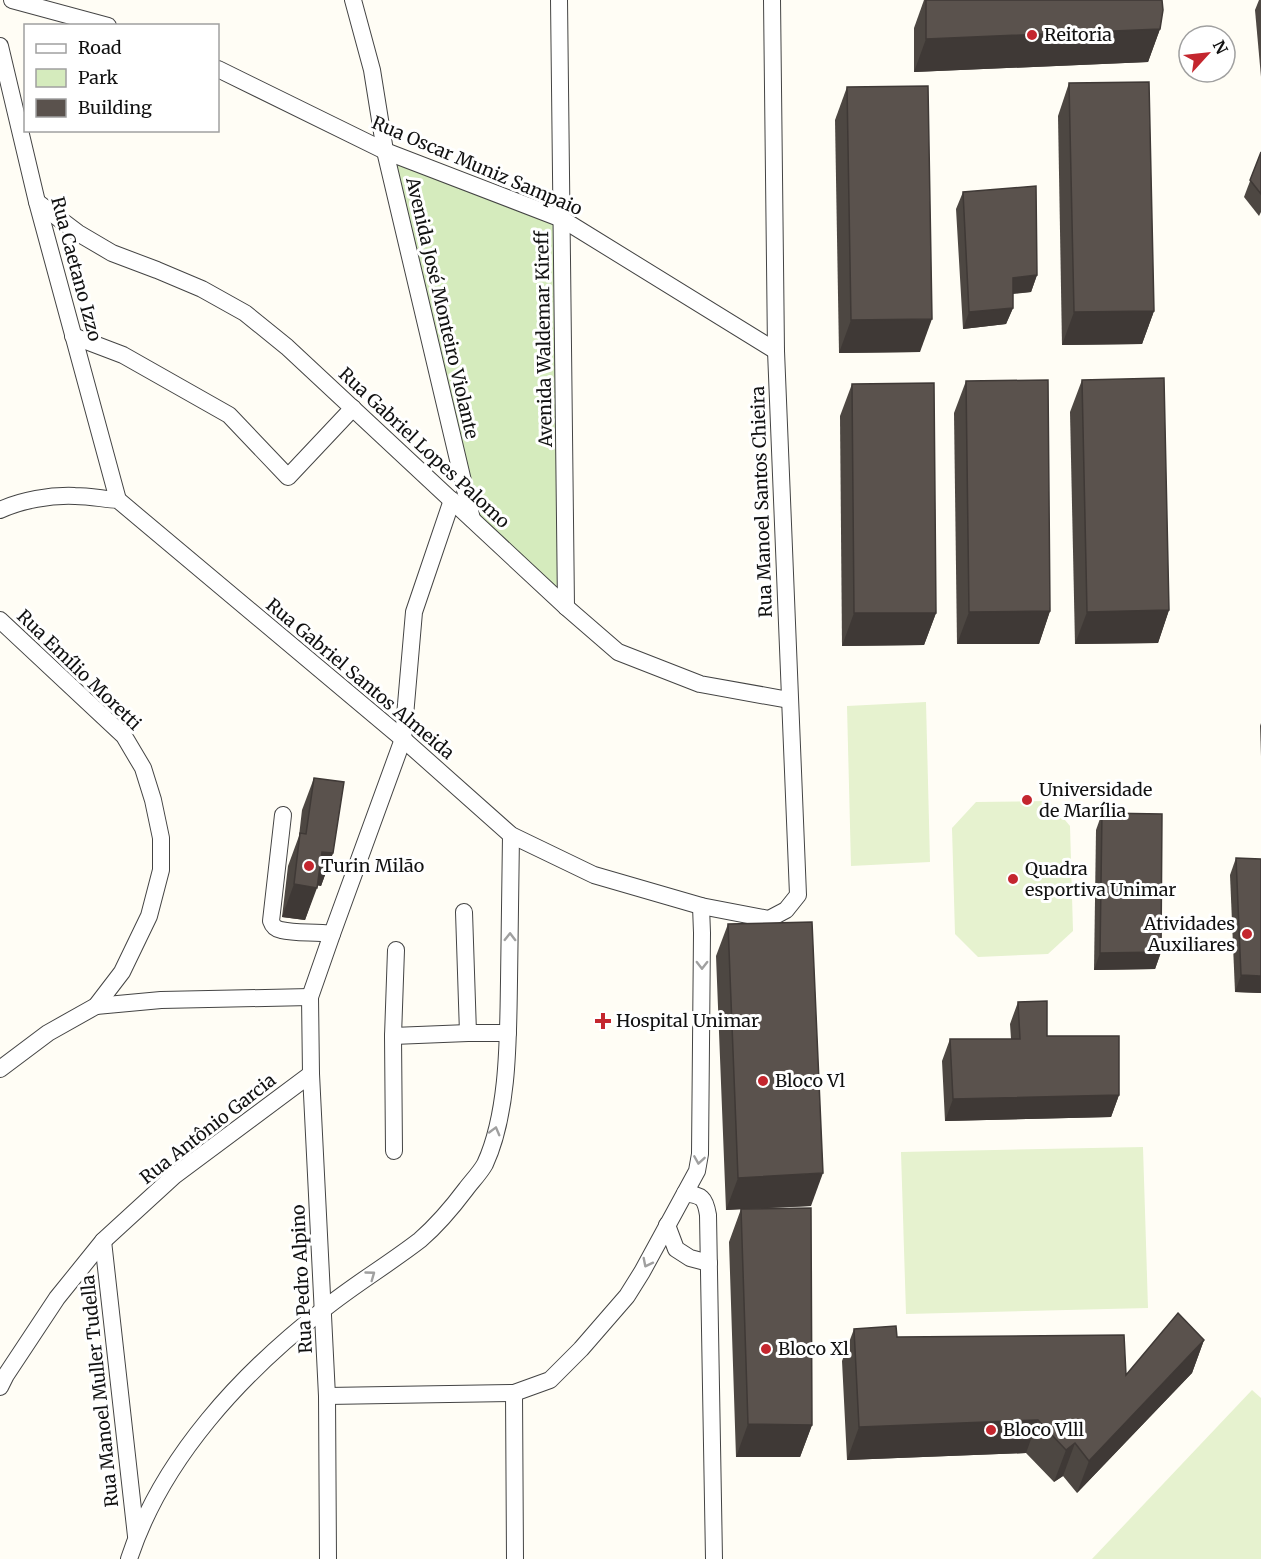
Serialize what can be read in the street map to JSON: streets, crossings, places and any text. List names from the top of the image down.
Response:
{
  "streets": {
    "street": [
      "Rua Oscar Muniz Sampaio",
      "Rua Caetano Izzo",
      "Avenida José Monteiro Violante",
      "Avenida Waldemar Kireff",
      "Rua Gabriel Lopes Palomo",
      "Rua Manoel Santos Chieira",
      "Rua Emílio Moretti",
      "Rua Gabriel Santos Almeida",
      "Rua Antônio Garcia",
      "Rua Pedro Alpino",
      "Rua Manoel Muller Tudella"
    ]
  },
  "crossings": [
    ["Rua Oscar Muniz Sampaio", "Avenida José Monteiro Violante"],
    ["Rua Oscar Muniz Sampaio", "Avenida Waldemar Kireff"],
    ["Rua Oscar Muniz Sampaio", "Rua Manoel Santos Chieira"],
    ["Rua Caetano Izzo", "Rua Gabriel Lopes Palomo"],
    ["Rua Caetano Izzo", "Rua Gabriel Santos Almeida"],
    ["Avenida José Monteiro Violante", "Rua Gabriel Lopes Palomo"],
    ["Avenida Waldemar Kireff", "Rua Gabriel Lopes Palomo"],
    ["Rua Gabriel Lopes Palomo", "Rua Manoel Santos Chieira"],
    ["Rua Manoel Santos Chieira", "Rua Gabriel Santos Almeida"],
    ["Rua Antônio Garcia", "Rua Pedro Alpino"],
    ["Rua Antônio Garcia", "Rua Manoel Muller Tudella"]
  ],
  "places": {
    "other": [
      "Reitoria",
      "Universidade de Marília",
      "Turin Milão",
      "Quadra esportiva Unimar",
      "Atividades Auxiliares",
      "Bloco Vl",
      "Bloco Xl",
      "Bloco Vlll"
    ],
    "health": ["Hospital Unimar"]
  },
  "legend": ["Road", "Park", "Building"],
  "north": "top right"
}
